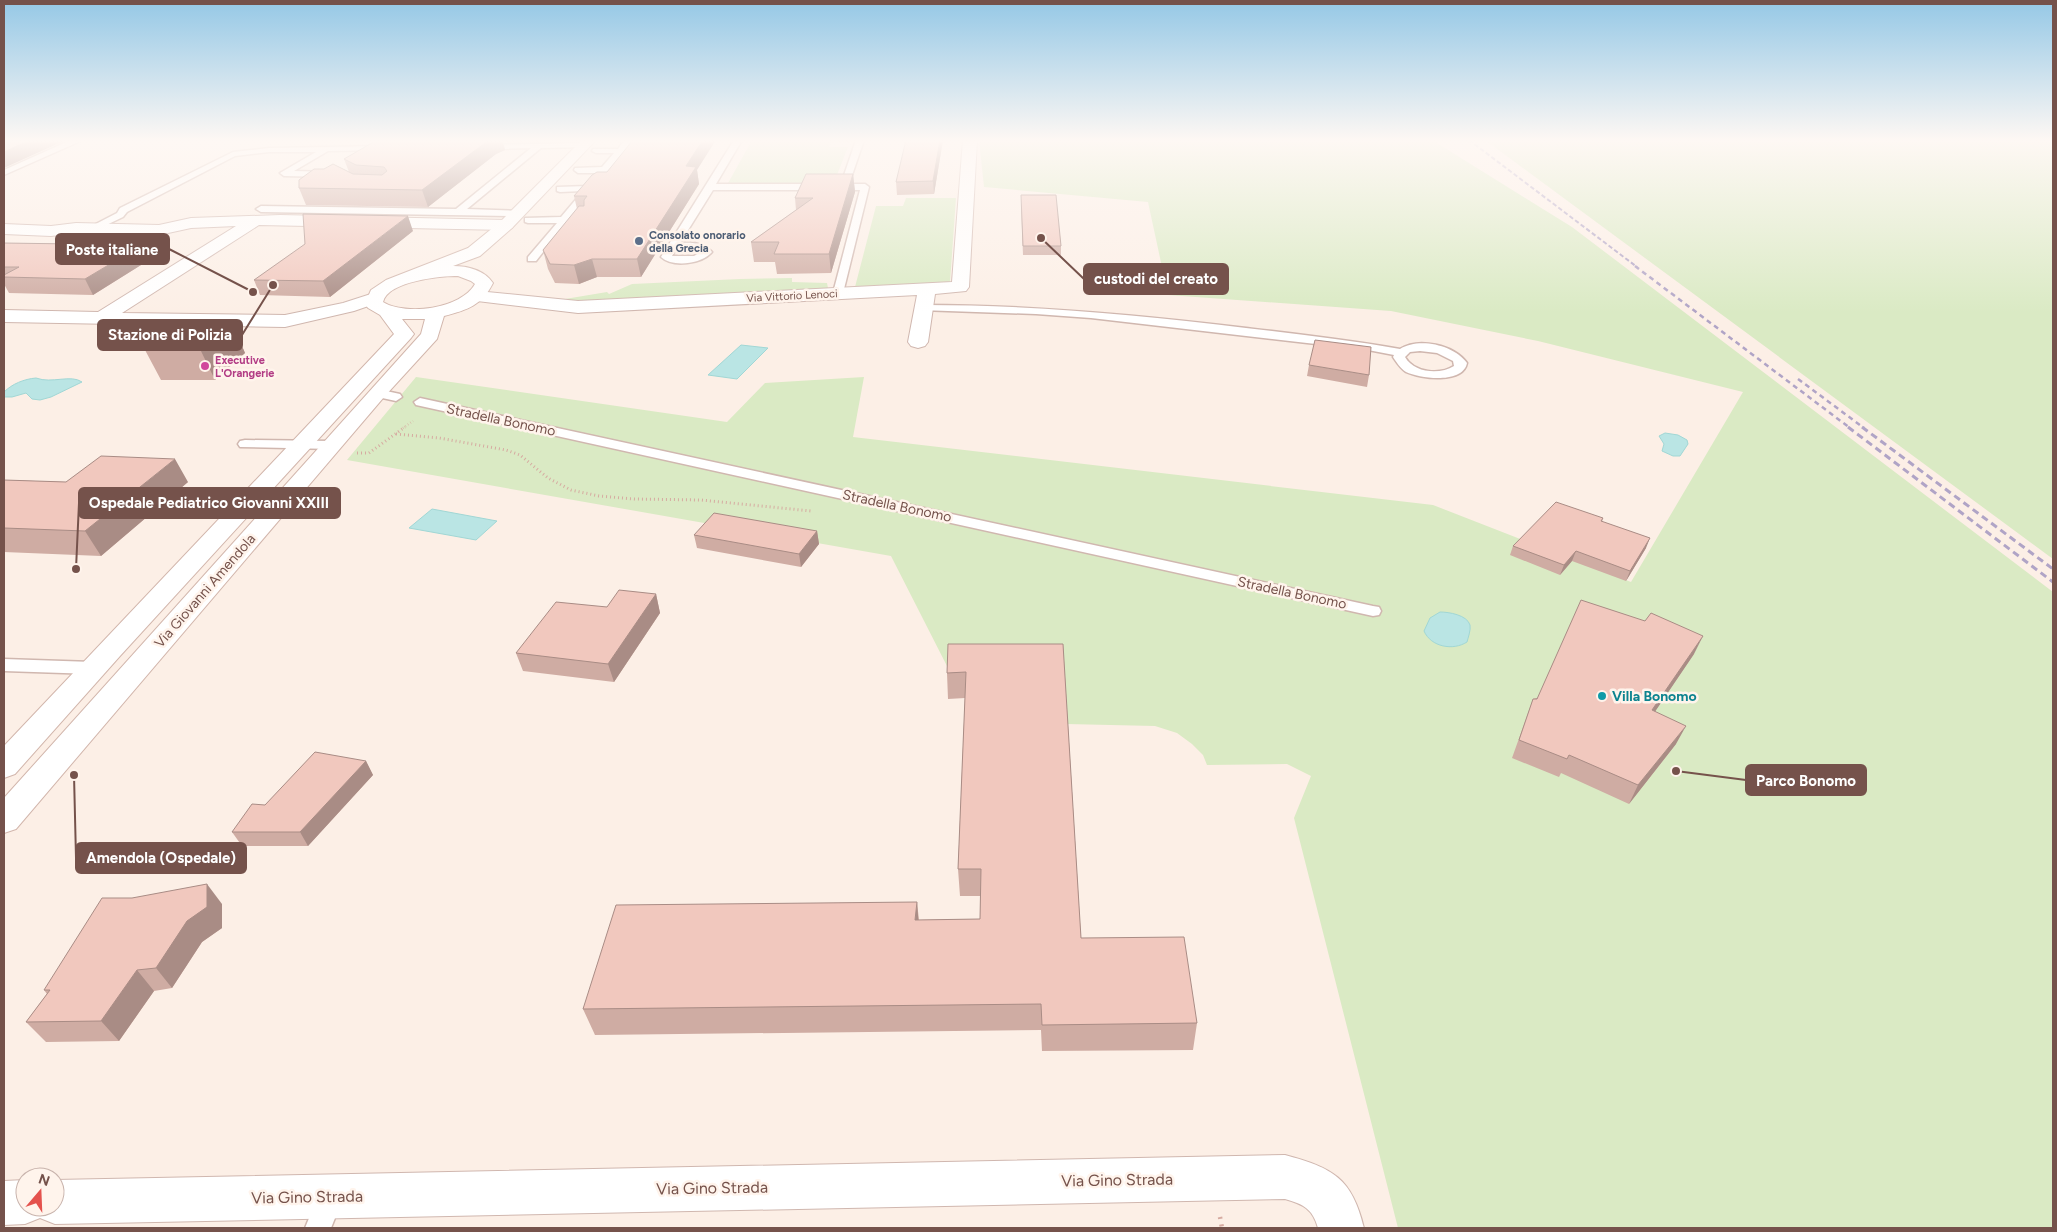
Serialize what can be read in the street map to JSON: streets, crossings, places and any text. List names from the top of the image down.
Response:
{
  "streets": {
    "street": ["Via Vittorio Lenoci", "Via Giovanni Amendola", "Via Gino Strada"],
    "lane": ["Stradella Bonomo"]
  },
  "places": [
    "custodi del creato",
    "Consolato onorario della Grecia",
    "Stazione di Polizia",
    "Poste italiane",
    "Executive L'Orangerie",
    "Ospedale Pediatrico Giovanni XXIII",
    "Villa Bonomo",
    "Parco Bonomo",
    "Amendola (Ospedale)"
  ],
  "north": "top"
}
